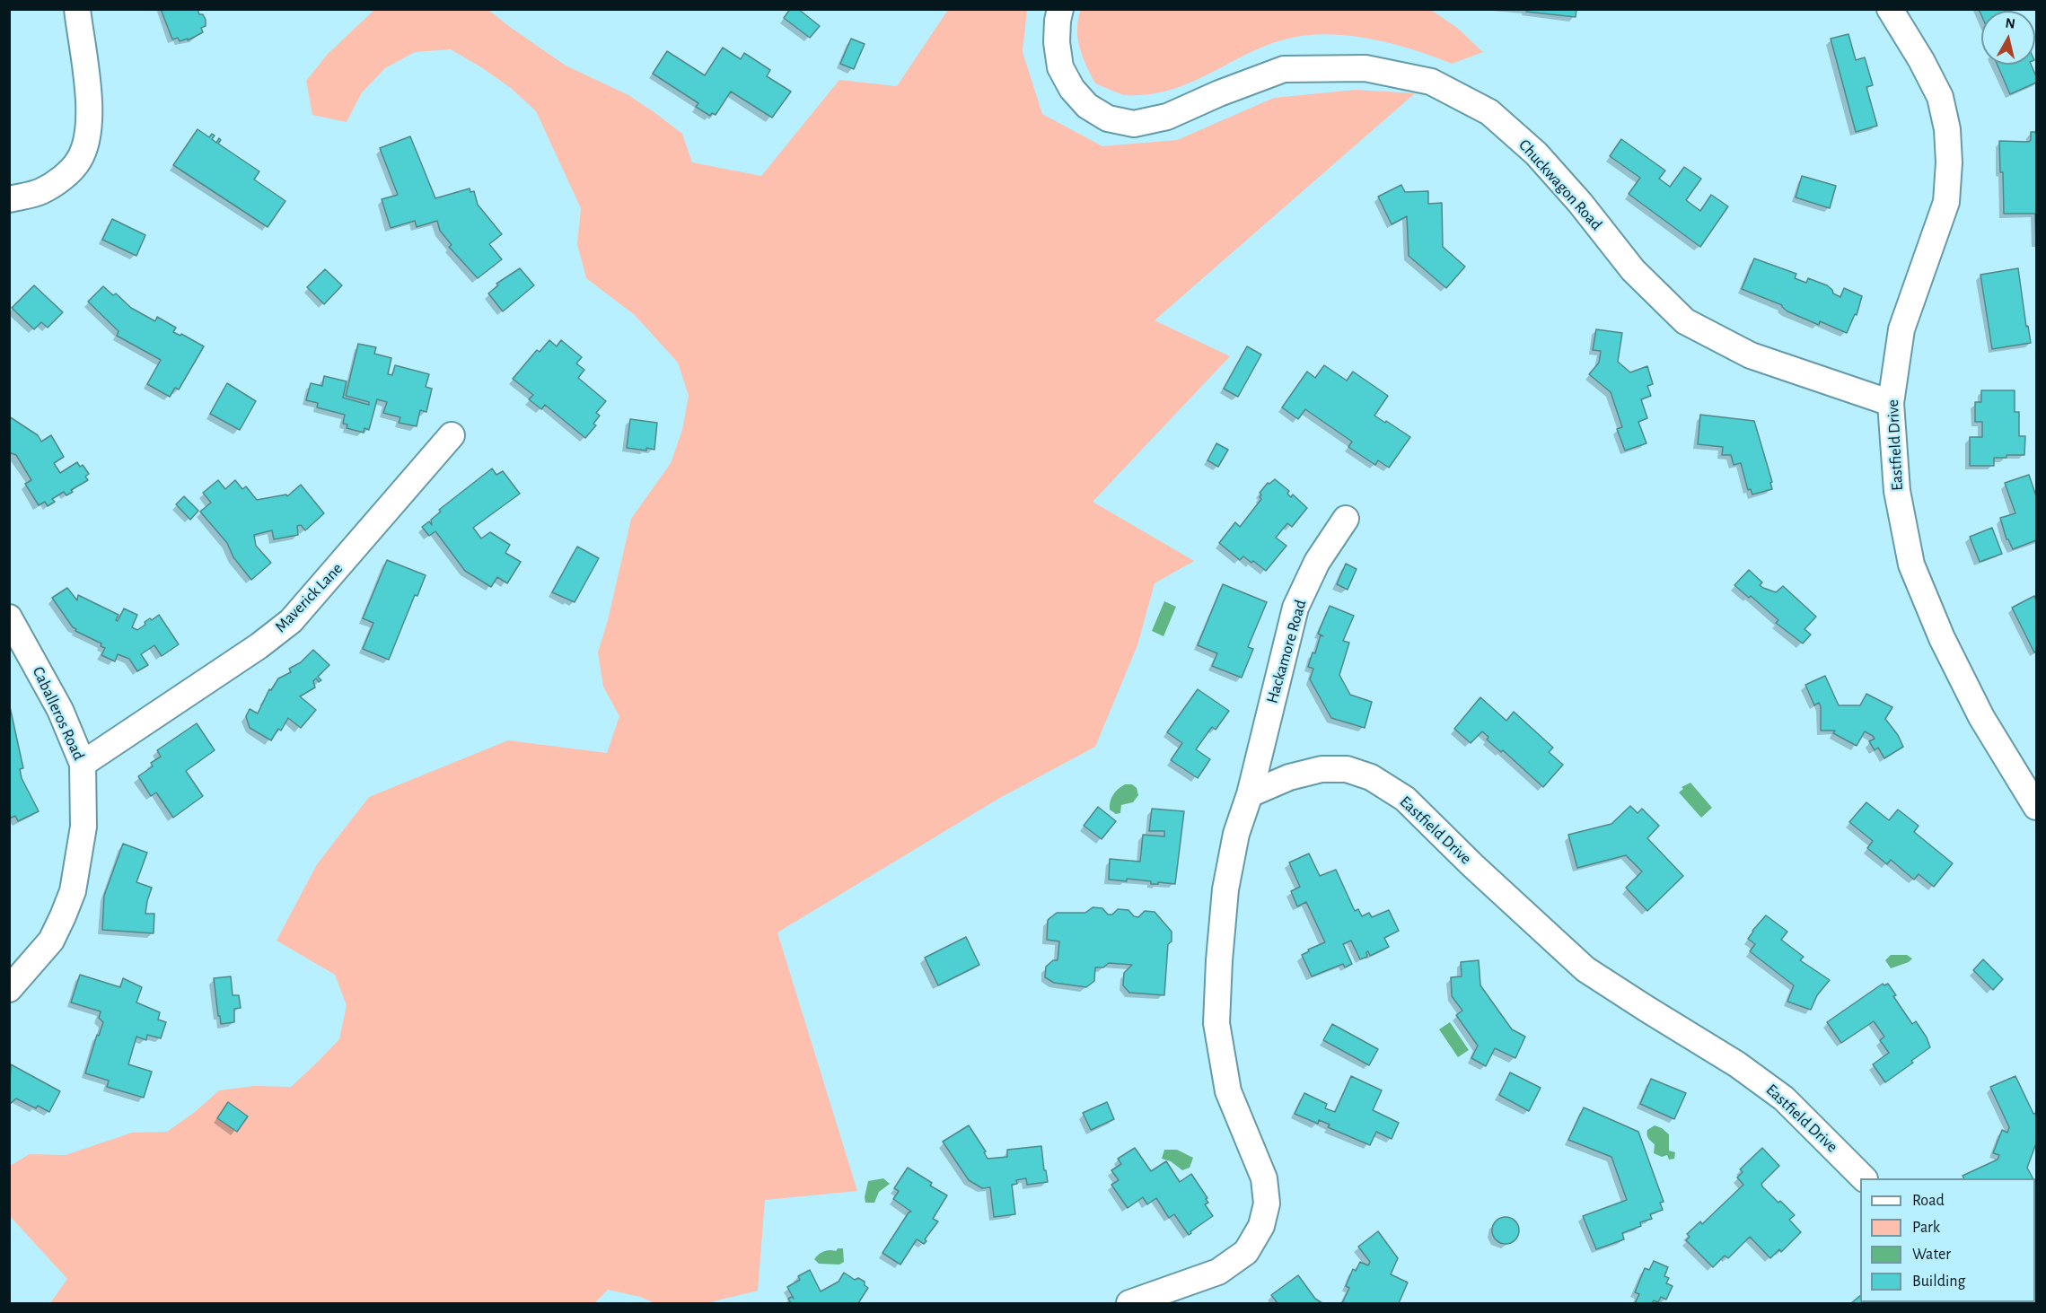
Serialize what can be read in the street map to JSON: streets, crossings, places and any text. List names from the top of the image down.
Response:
{
  "streets": {
    "street": [
      "Chuckwagon Road",
      "Eastfield Drive",
      "Maverick Lane",
      "Hackamore Road",
      "Caballeros Road"
    ]
  },
  "crossings": [
    ["Chuckwagon Road", "Eastfield Drive"],
    ["Eastfield Drive", "Hackamore Road"],
    ["Maverick Lane", "Caballeros Road"]
  ],
  "legend": [
    "Road",
    "Park",
    "Water",
    "Building"
  ],
  "north": "top"
}
